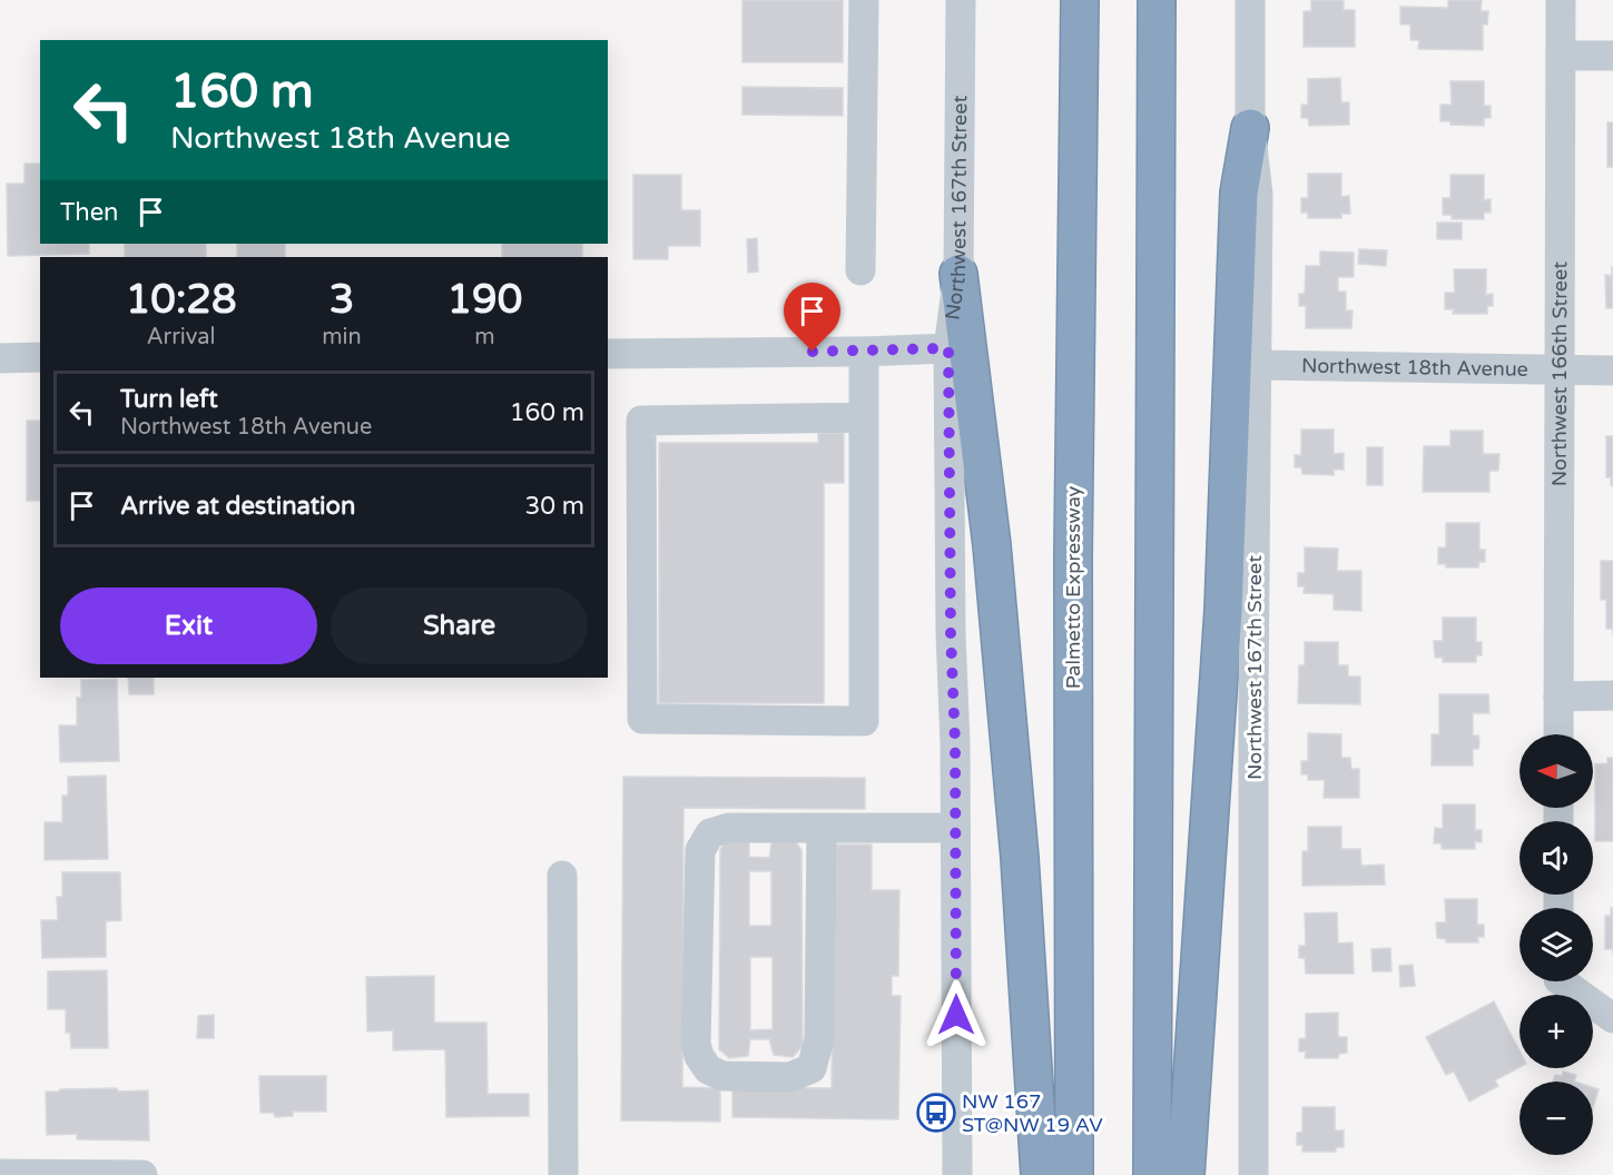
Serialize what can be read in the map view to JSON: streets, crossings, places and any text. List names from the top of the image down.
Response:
{
  "streets": {
    "highway": ["Palmetto Expressway"],
    "street": ["Northwest 167th Street", "Northwest 18th Avenue", "Northwest 166th Street"]
  },
  "crossings": [
    ["Northwest 167th Street", "Northwest 18th Avenue"],
    ["Northwest 18th Avenue", "Northwest 166th Street"]
  ],
  "places": {
    "bus stop": ["NW 167 ST@NW 19 AV"]
  },
  "north": "left",
  "page": {
    "turn": ["160 m", "Northwest 18th Avenue"],
    "then": "Then",
    "eta": [
      "10:28",
      "Arrival",
      "3",
      "min",
      "190",
      "m"
    ],
    "list": [
      {
        "name": "Turn left",
        "note": "Northwest 18th Avenue",
        "value": "160 m"
      },
      {
        "name": "Arrive at destination",
        "value": "30 m"
      }
    ],
    "buttons": ["Exit", "Share"],
    "map_buttons": ["+", "−"]
  }
}
